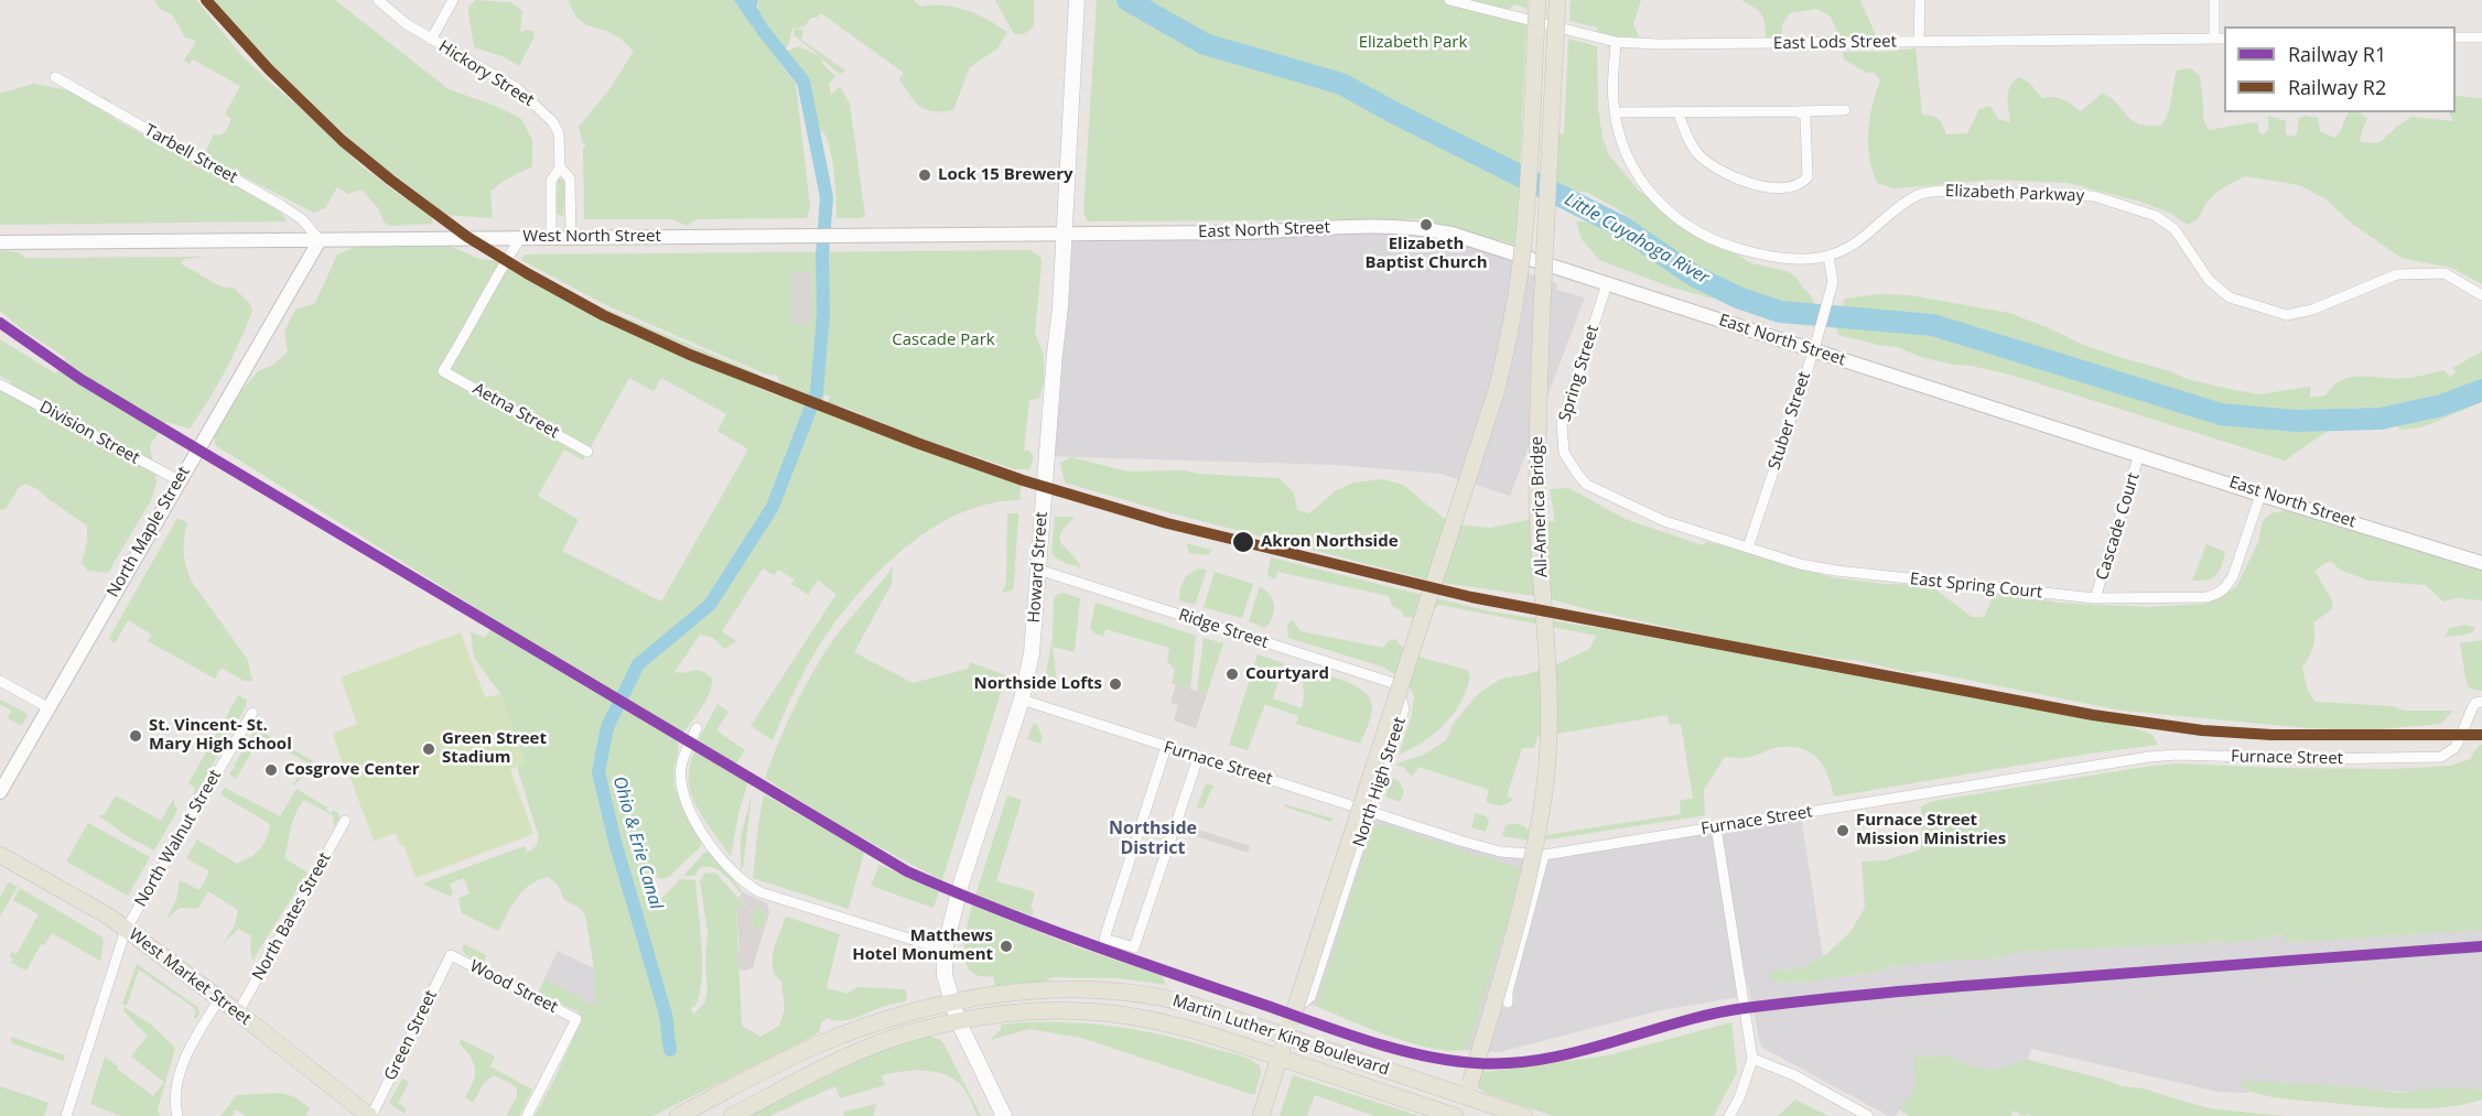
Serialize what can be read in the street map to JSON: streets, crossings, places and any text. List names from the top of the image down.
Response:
{
  "streets": {
    "main road": [
      "All-America Bridge",
      "Howard Street",
      "West Market Street",
      "Martin Luther King Boulevard"
    ],
    "street": [
      "East Lods Street",
      "Hickory Street",
      "Tarbell Street",
      "Elizabeth Parkway",
      "East North Street",
      "West North Street",
      "Spring Street",
      "Aetna Street",
      "Stuber Street",
      "Division Street",
      "Cascade Court",
      "North Maple Street",
      "East Spring Court",
      "Ridge Street",
      "Furnace Street",
      "North High Street",
      "North Walnut Street",
      "North Bates Street",
      "Wood Street",
      "Green Street"
    ]
  },
  "crossings": [
    ["East Lods Street", "Elizabeth Parkway"],
    ["Hickory Street", "West North Street"],
    ["Tarbell Street", "West North Street"],
    ["Tarbell Street", "North Maple Street"],
    ["Elizabeth Parkway", "Stuber Street"],
    ["East North Street", "West North Street"],
    ["East North Street", "Spring Street"],
    ["East North Street", "Stuber Street"],
    ["East North Street", "Cascade Court"],
    ["East North Street", "Howard Street"],
    ["East North Street", "East Spring Court"],
    ["West North Street", "Aetna Street"],
    ["West North Street", "North Maple Street"],
    ["West North Street", "Howard Street"],
    ["Spring Street", "East Spring Court"],
    ["Stuber Street", "East Spring Court"],
    ["Division Street", "North Maple Street"],
    ["All-America Bridge", "Martin Luther King Boulevard"],
    ["Cascade Court", "East Spring Court"],
    ["Howard Street", "Ridge Street"],
    ["Howard Street", "Furnace Street"],
    ["Howard Street", "Martin Luther King Boulevard"],
    ["Ridge Street", "North High Street"],
    ["Furnace Street", "North High Street"],
    ["North Walnut Street", "West Market Street"],
    ["North Bates Street", "West Market Street"],
    ["West Market Street", "Green Street"],
    ["Wood Street", "Green Street"]
  ],
  "districts": ["Northside District"],
  "water": ["Little Cuyahoga River", "Ohio & Erie Canal"],
  "parks": ["Elizabeth Park", "Cascade Park"],
  "places": [
    "Lock 15 Brewery",
    "Elizabeth Baptist Church",
    "Akron Northside",
    "Courtyard",
    "Northside Lofts",
    "St. Vincent- St. Mary High School",
    "Green Street Stadium",
    "Cosgrove Center",
    "Furnace Street Mission Ministries",
    "Matthews Hotel Monument"
  ],
  "lines": ["rail line R2", "rail line R1"],
  "legend": ["Railway R1", "Railway R2"]
}
